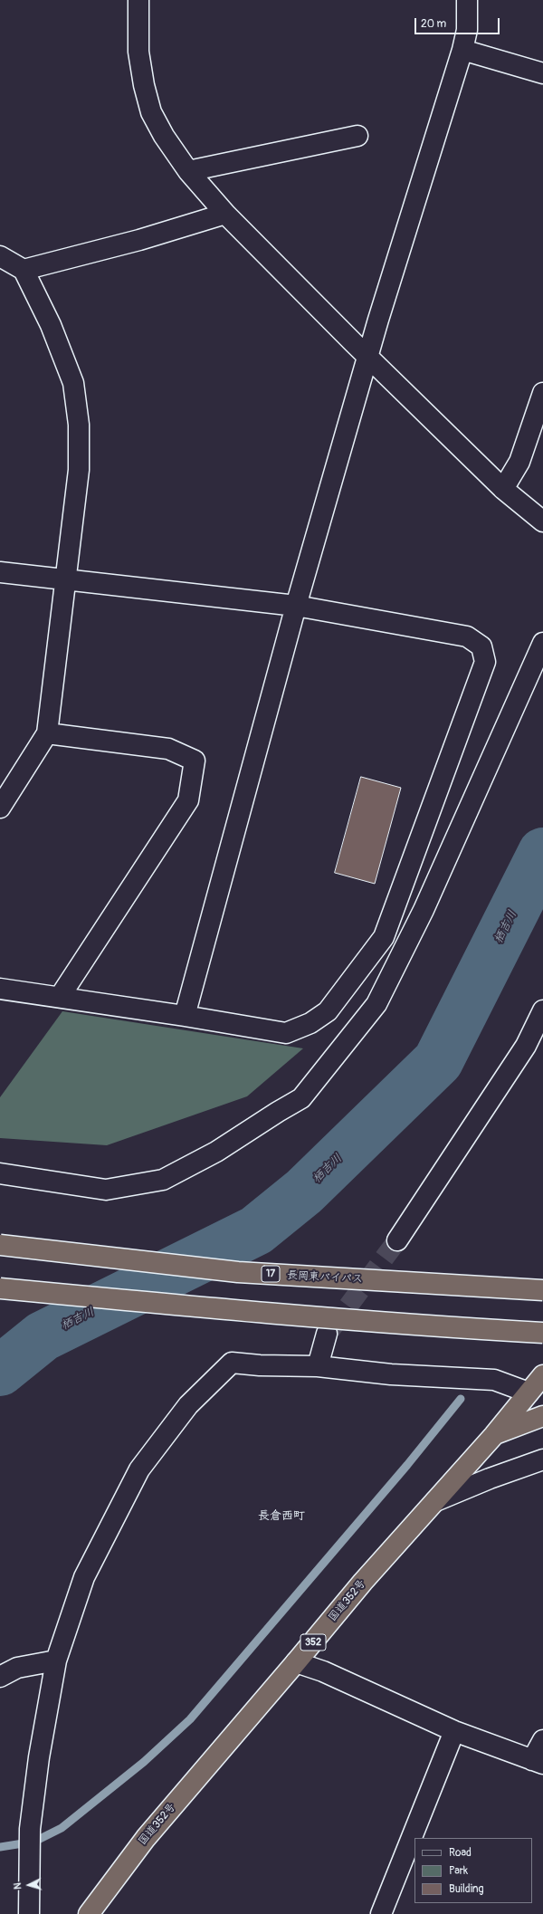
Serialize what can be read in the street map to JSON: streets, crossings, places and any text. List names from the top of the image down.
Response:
{
  "streets": {
    "highway": [
      "17",
      "長岡東バイパス",
      "国道352号",
      "352"
    ]
  },
  "districts": ["長倉西町"],
  "water": ["栖吉川"],
  "legend": ["Road", "Park", "Building"],
  "scale_bar": "20 m",
  "north": "left"
}
